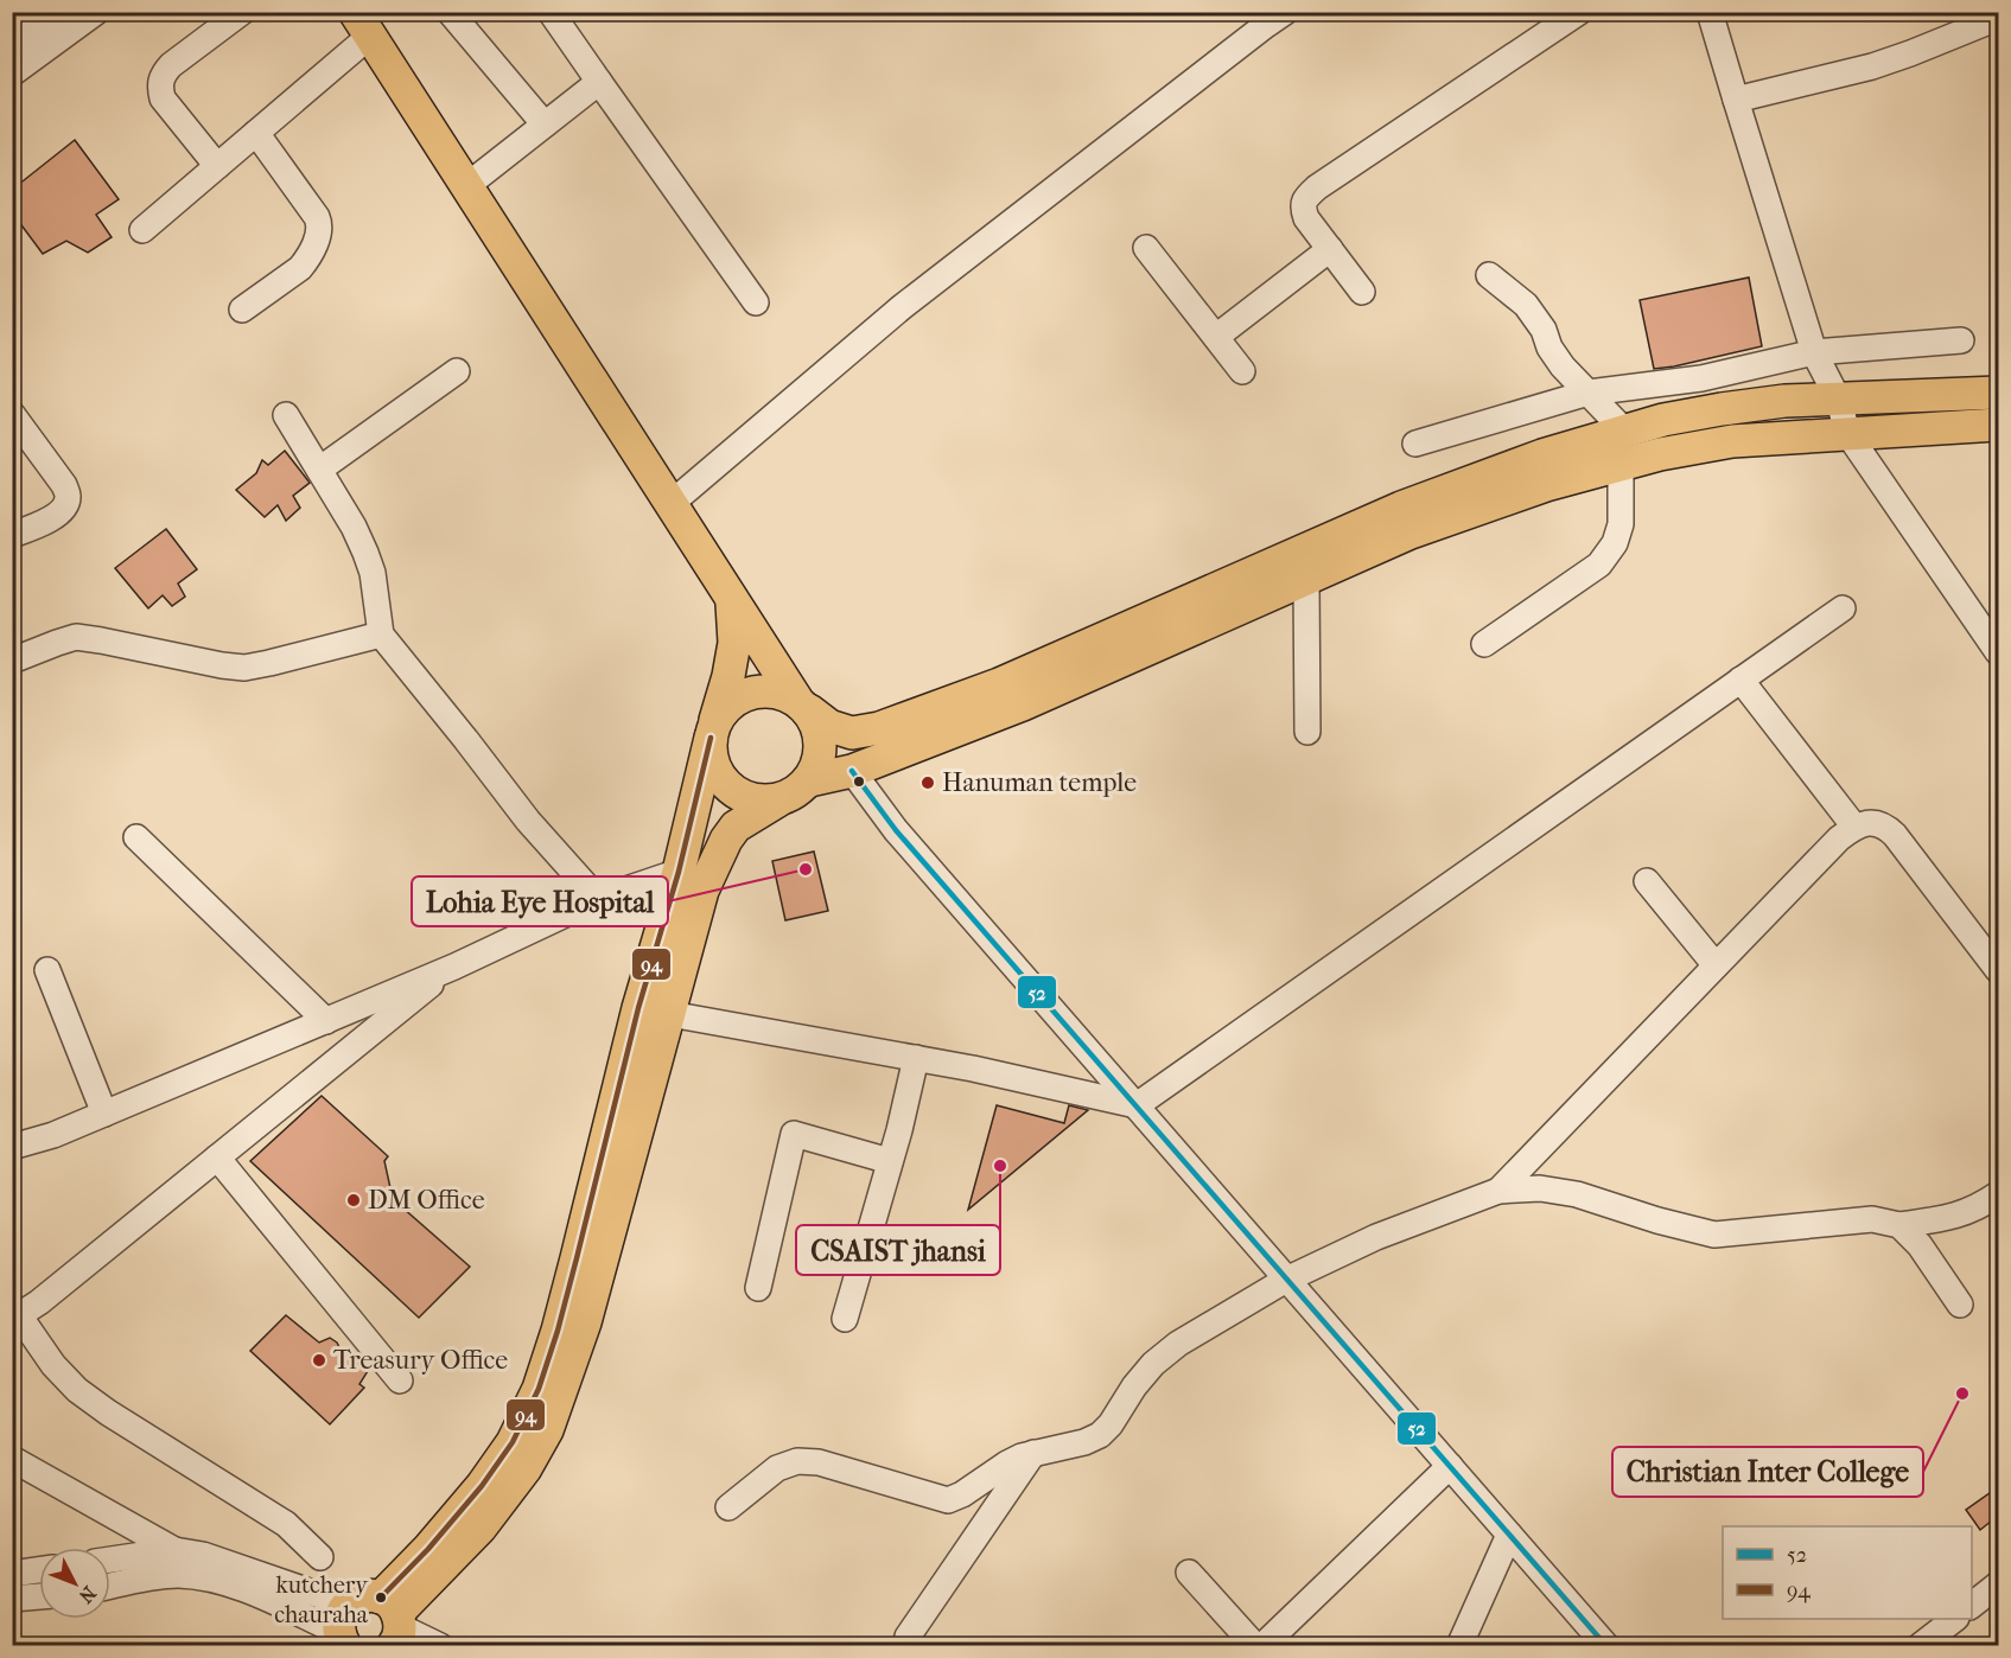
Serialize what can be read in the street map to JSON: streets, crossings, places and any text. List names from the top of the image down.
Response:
{
  "places": [
    "Hanuman temple",
    "Lohia Eye Hospital",
    "CSAIST jhansi",
    "DM Office",
    "Treasury Office",
    "Christian Inter College",
    "kutchery chauraha"
  ],
  "lines": ["transit line 94", "transit line 52"],
  "legend": ["52", "94"],
  "north": "bottom right"
}
